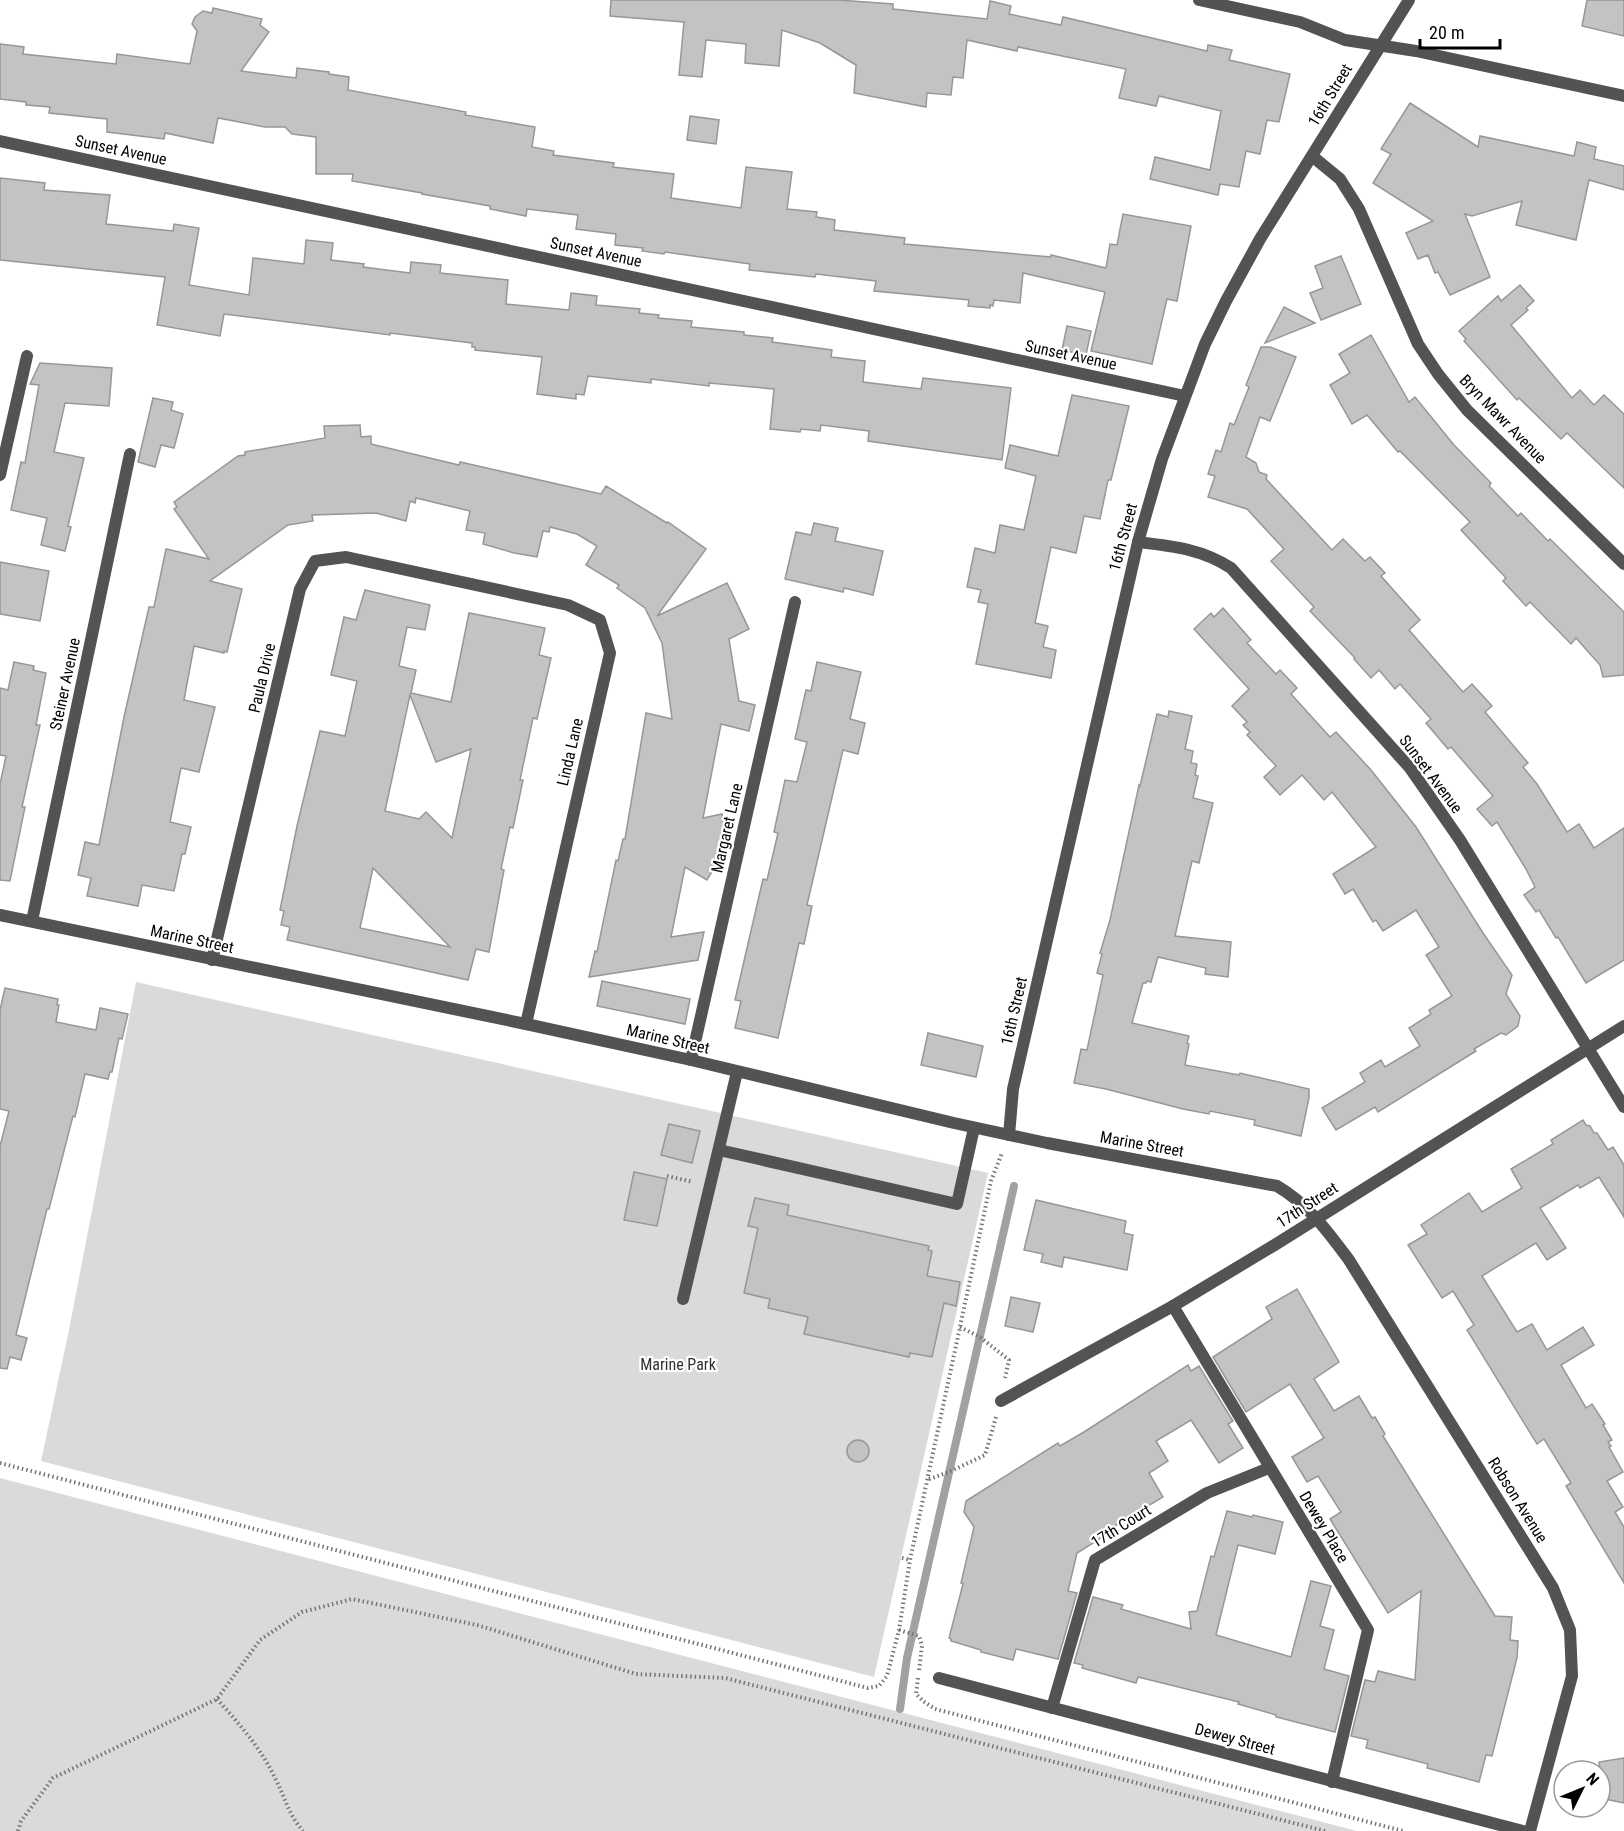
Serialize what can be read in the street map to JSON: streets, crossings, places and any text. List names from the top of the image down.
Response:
{
  "streets": {
    "street": [
      "16th Street",
      "Sunset Avenue",
      "Bryn Mawr Avenue",
      "Paula Drive",
      "Steiner Avenue",
      "Linda Lane",
      "Margaret Lane",
      "Marine Street",
      "17th Street",
      "Robson Avenue",
      "17th Court",
      "Dewey Place",
      "Dewey Street"
    ]
  },
  "crossings": [
    ["16th Street", "Sunset Avenue"],
    ["16th Street", "Bryn Mawr Avenue"],
    ["16th Street", "Marine Street"],
    ["Sunset Avenue", "17th Street"],
    ["Paula Drive", "Linda Lane"],
    ["Paula Drive", "Marine Street"],
    ["Steiner Avenue", "Marine Street"],
    ["Linda Lane", "Marine Street"],
    ["Margaret Lane", "Marine Street"],
    ["Marine Street", "17th Street"],
    ["Marine Street", "Robson Avenue"],
    ["17th Street", "Robson Avenue"],
    ["17th Street", "Dewey Place"],
    ["17th Court", "Dewey Place"],
    ["17th Court", "Dewey Street"],
    ["Dewey Place", "Dewey Street"]
  ],
  "parks": ["Marine Park"],
  "scale_bar": "20 m",
  "north": "top right"
}
